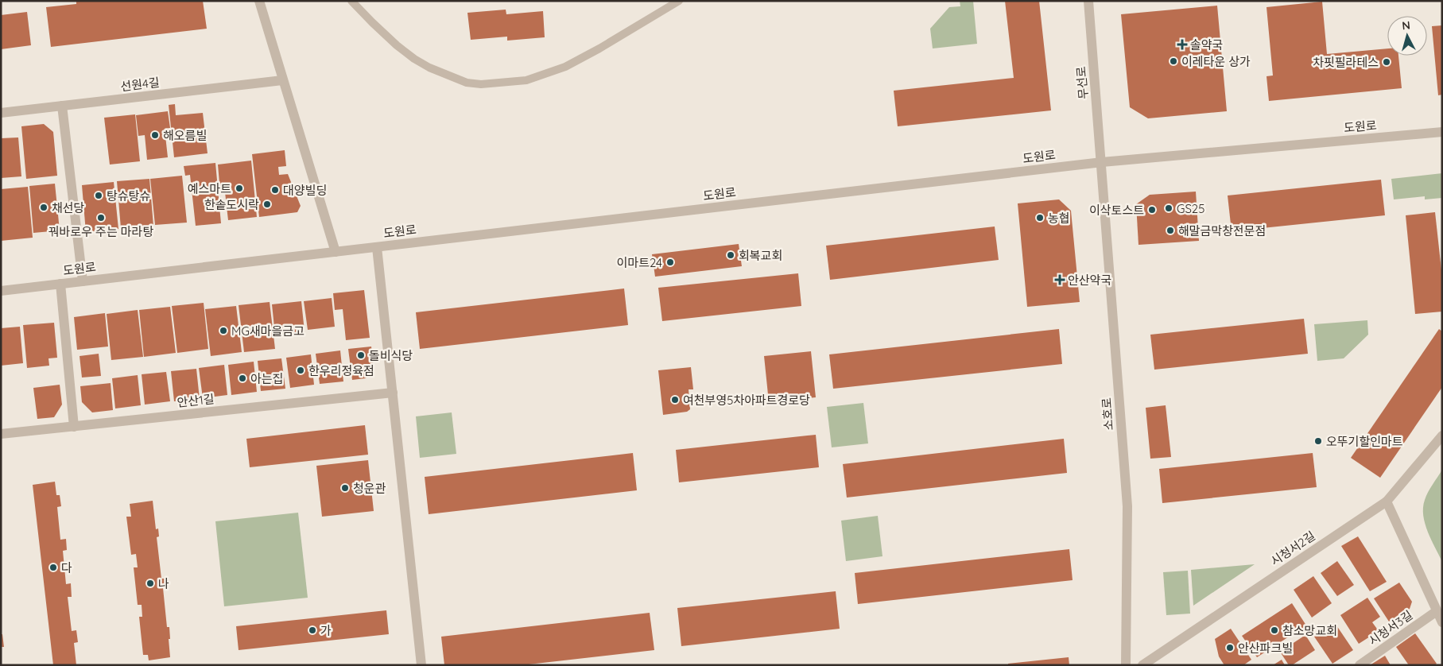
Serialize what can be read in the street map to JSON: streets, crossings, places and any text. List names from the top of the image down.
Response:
{
  "streets": {
    "street": [
      "무선로",
      "선원4길",
      "도원로",
      "안산1길",
      "소호로",
      "시청서2길",
      "시청서3길"
    ]
  },
  "crossings": [
    ["무선로", "도원로"],
    ["무선로", "소호로"],
    ["도원로", "소호로"]
  ],
  "places": {
    "health": ["솔약국", "안산약국"],
    "other": [
      "이레타운 상가",
      "차핏필라테스",
      "해오름빌",
      "예스마트",
      "대양빌딩",
      "탕슈탕슈",
      "한솥도시락",
      "채선당",
      "GS25",
      "이삭토스트",
      "꿔바로우 주는 마라탕",
      "농협",
      "해말금막창전문점",
      "회복교회",
      "이마트24",
      "MG새마을금고",
      "돌비식당",
      "한우리정육점",
      "아는집",
      "여천부영5차아파트경로당",
      "오뚜기할인마트",
      "청운관",
      "다",
      "나",
      "가",
      "참소망교회",
      "안산파크빌"
    ]
  },
  "north": "top"
}
